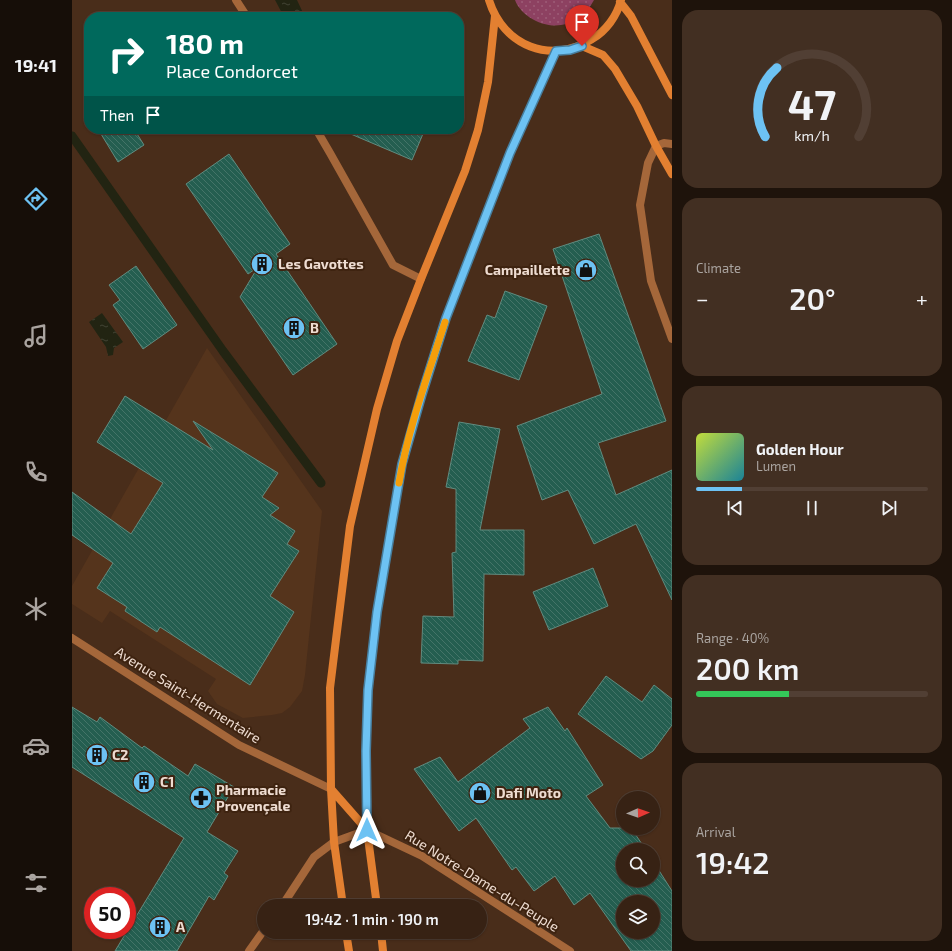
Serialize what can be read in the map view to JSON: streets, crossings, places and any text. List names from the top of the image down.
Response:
{
  "streets": {
    "main road": ["Avenue Saint-Hermentaire"],
    "street": ["Rue Notre-Dame-du-Peuple"]
  },
  "crossings": [
    ["Avenue Saint-Hermentaire", "Rue Notre-Dame-du-Peuple"]
  ],
  "places": {
    "building": [
      "Les Gavottes",
      "B",
      "C2",
      "C1",
      "A"
    ],
    "shop": ["Campaillette", "Dafi Moto"],
    "pharmacy": ["Pharmacie Provençale"]
  },
  "north": "right",
  "page": {
    "tabs": "19:41",
    "turn": ["180 m", "Place Condorcet"],
    "then": "Then",
    "tile": [
      "Climate",
      ["Range · 40%", "200 km"],
      ["Arrival", "19:42"]
    ],
    "heat": ["−", "20°", "+"],
    "song": ["Golden Hour", "Lumen"],
    "limit": "50",
    "trip": "19:42 · 1 min · 190 m",
    "gauge": ["47", "km/h"]
  }
}
